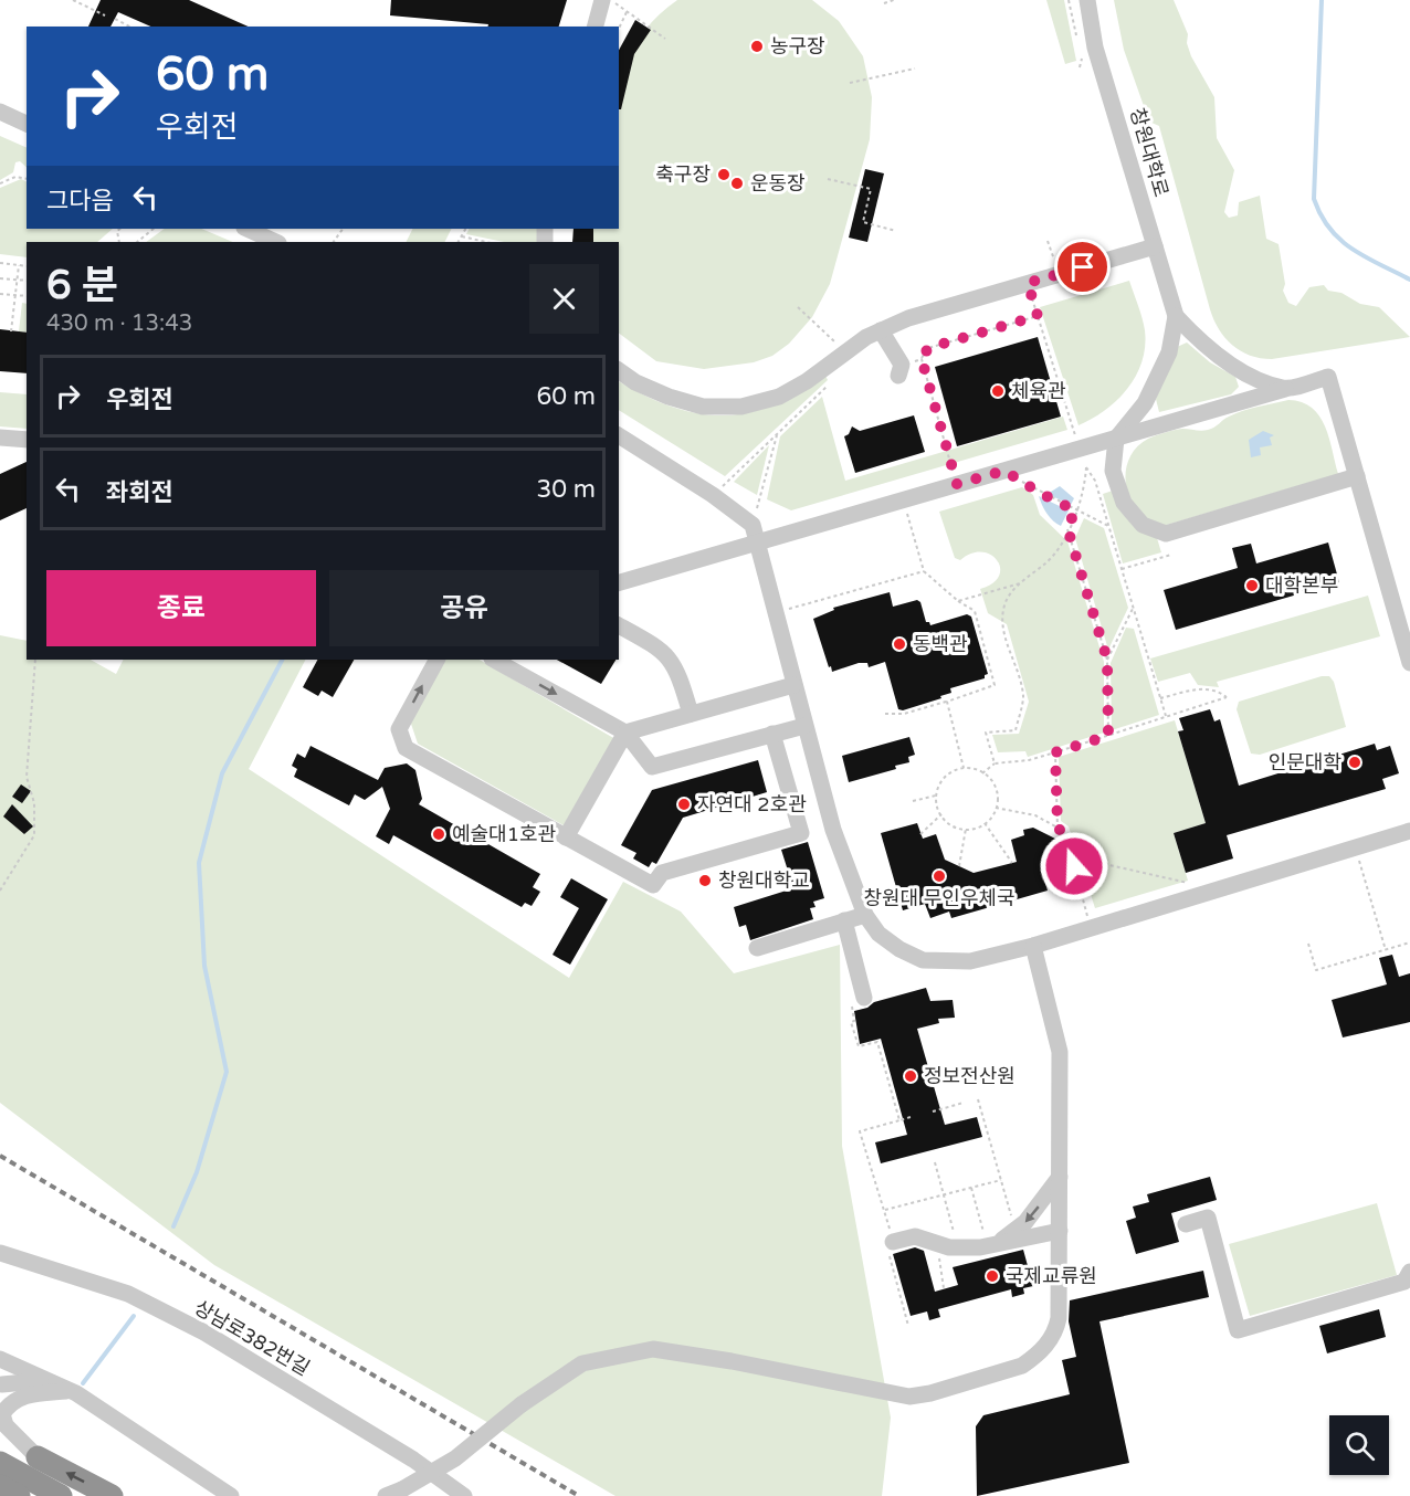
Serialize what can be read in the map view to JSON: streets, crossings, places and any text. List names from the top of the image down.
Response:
{
  "streets": {
    "street": ["창원대학로", "상남로382번길"]
  },
  "places": [
    "농구장",
    "축구장",
    "운동장",
    "체육관",
    "대학본부",
    "동백관",
    "인문대학",
    "자연대 2호관",
    "예술대1호관",
    "창원대 무인우체국",
    "창원대학교",
    "정보전산원",
    "국제교류원"
  ],
  "page": {
    "turn": ["60 m", "우회전"],
    "then": "그다음",
    "heading": ["6 분", "430 m · 13:43"],
    "list": [
      {
        "name": "우회전",
        "value": "60 m"
      },
      {
        "name": "좌회전",
        "value": "30 m"
      }
    ],
    "buttons": ["종료", "공유"]
  }
}
